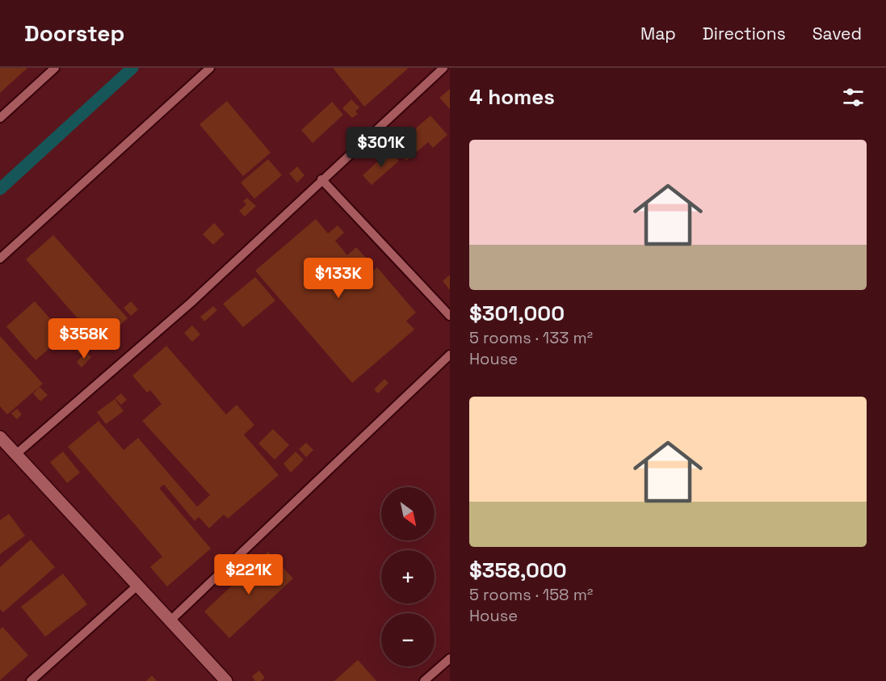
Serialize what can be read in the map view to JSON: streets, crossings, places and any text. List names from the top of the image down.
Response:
{
  "north": "bottom right",
  "page": {
    "header": "Doorstep",
    "nav": ["Map", "Directions", "Saved"],
    "heading": "4 homes",
    "list": [
      {
        "name": "$301,000",
        "note": "5 rooms · 133 m² · House"
      },
      {
        "name": "$358,000",
        "note": "5 rooms · 158 m² · House"
      }
    ],
    "price": [
      "$301K",
      "$133K",
      "$358K",
      "$221K"
    ],
    "map_buttons": ["+", "−"]
  }
}
